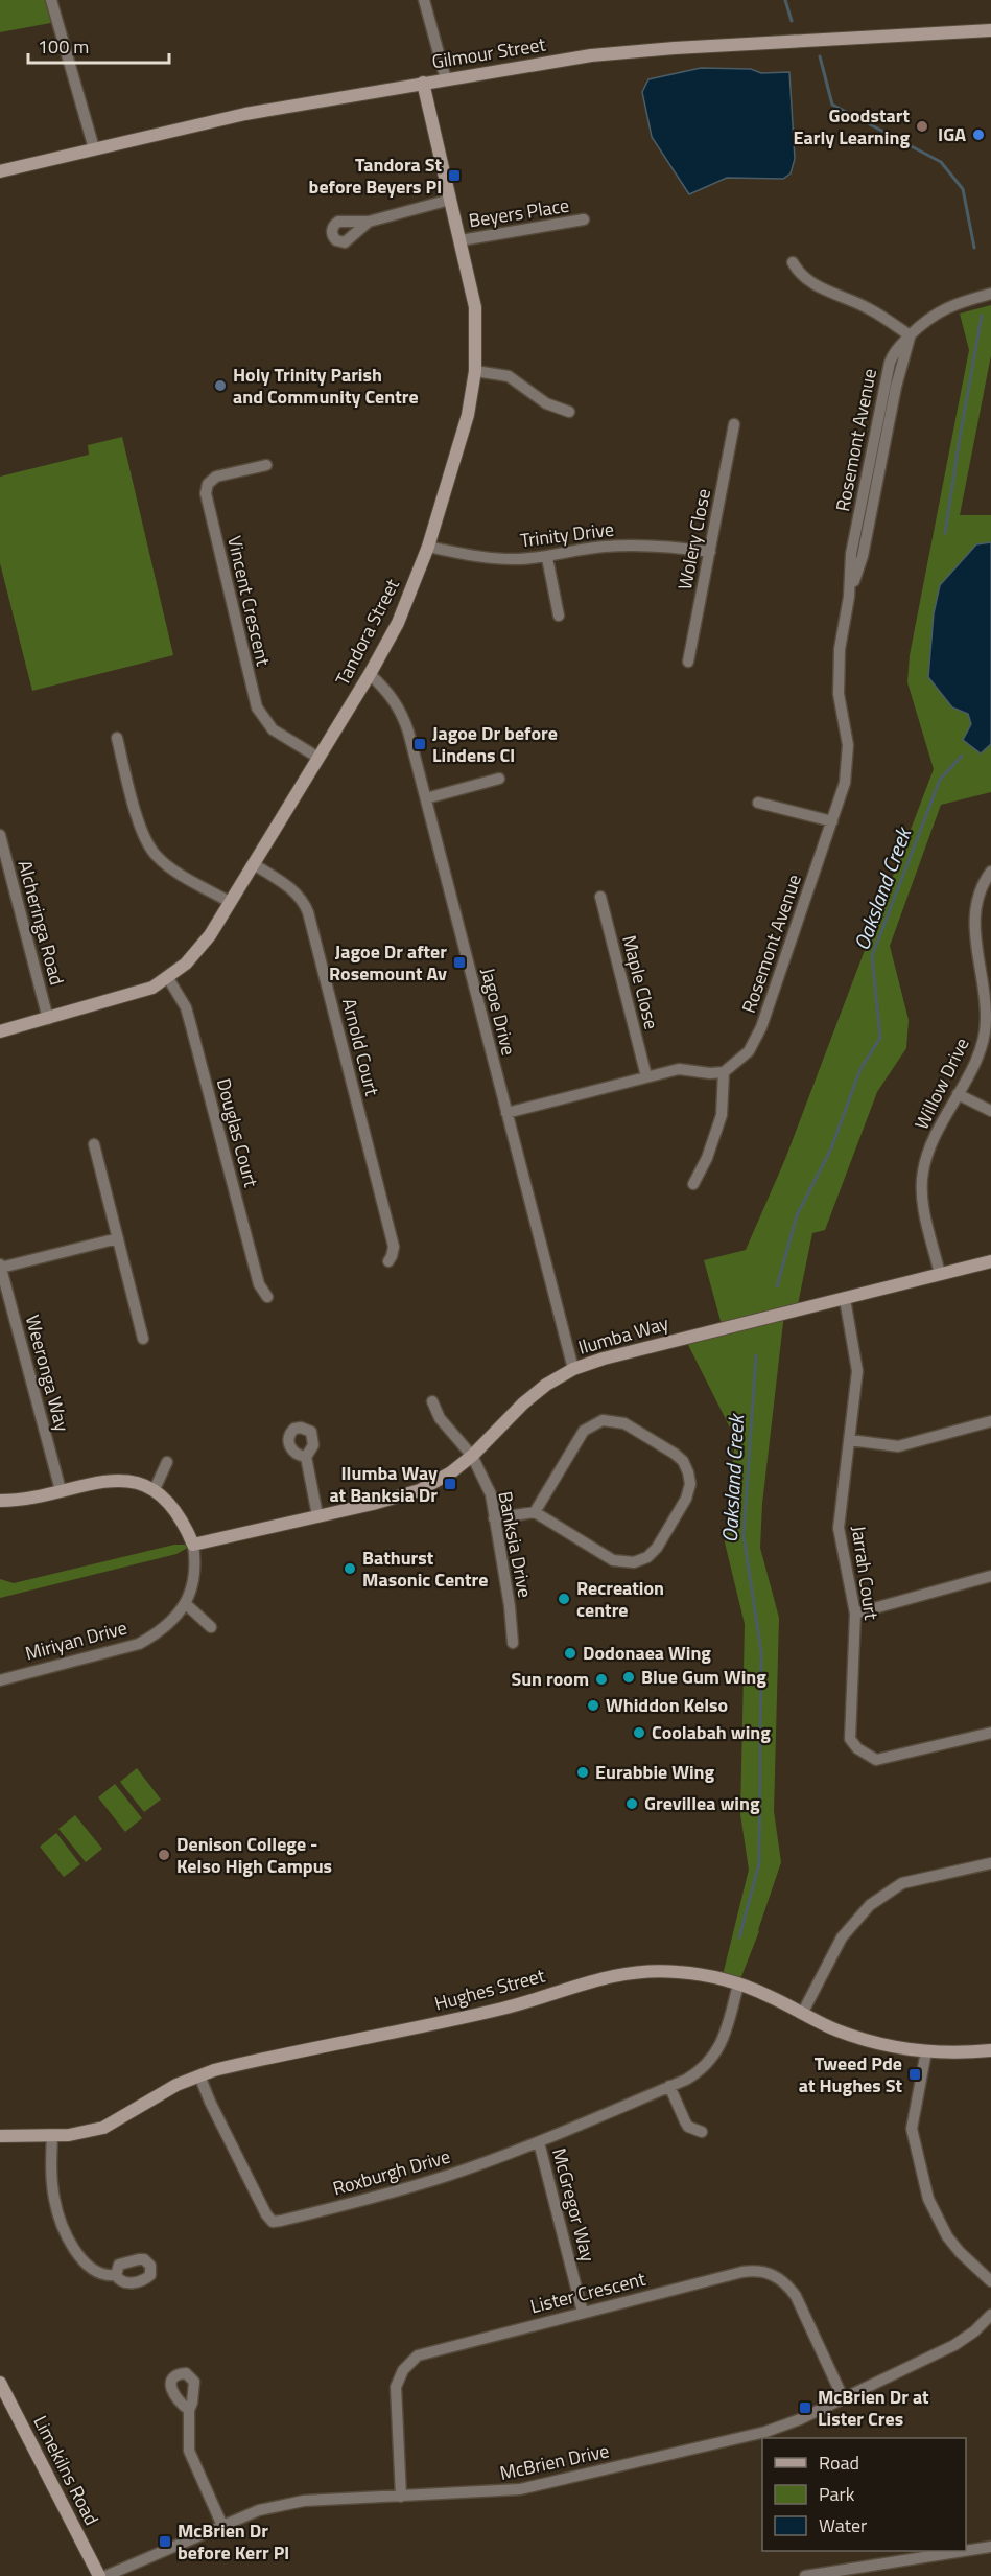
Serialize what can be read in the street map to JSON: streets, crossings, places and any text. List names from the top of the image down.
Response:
{
  "streets": {
    "street": [
      "Gilmour Street",
      "Beyers Place",
      "Rosemont Avenue",
      "Trinity Drive",
      "Wolery Close",
      "Vincent Crescent",
      "Tandora Street",
      "Alcheringa Road",
      "Maple Close",
      "Jagoe Drive",
      "Arnold Court",
      "Willow Drive",
      "Douglas Court",
      "Ilumba Way",
      "Weeronga Way",
      "Banksia Drive",
      "Jarrah Court",
      "Miriyan Drive",
      "Hughes Street",
      "Roxburgh Drive",
      "McGregor Way",
      "Lister Crescent",
      "McBrien Drive",
      "Limekilns Road"
    ]
  },
  "crossings": [
    ["Gilmour Street", "Tandora Street"],
    ["Beyers Place", "Tandora Street"],
    ["Trinity Drive", "Wolery Close"],
    ["Trinity Drive", "Tandora Street"],
    ["Vincent Crescent", "Tandora Street"],
    ["Tandora Street", "Alcheringa Road"],
    ["Tandora Street", "Jagoe Drive"],
    ["Tandora Street", "Arnold Court"],
    ["Tandora Street", "Douglas Court"],
    ["Jagoe Drive", "Ilumba Way"],
    ["Willow Drive", "Ilumba Way"],
    ["Ilumba Way", "Banksia Drive"],
    ["Ilumba Way", "Jarrah Court"],
    ["Ilumba Way", "Miriyan Drive"],
    ["Hughes Street", "Roxburgh Drive"],
    ["Roxburgh Drive", "McGregor Way"],
    ["McGregor Way", "Lister Crescent"],
    ["Lister Crescent", "McBrien Drive"]
  ],
  "water": ["Oaksland Creek"],
  "places": {
    "other": [
      "Goodstart Early Learning",
      "IGA",
      "Holy Trinity Parish and Community Centre",
      "Bathurst Masonic Centre",
      "Recreation centre",
      "Dodonaea Wing",
      "Blue Gum Wing",
      "Sun room",
      "Whiddon Kelso",
      "Coolabah wing",
      "Eurabbie Wing",
      "Grevillea wing",
      "Denison College - Kelso High Campus"
    ],
    "transit": [
      "Tandora St before Beyers Pl",
      "Jagoe Dr before Lindens Cl",
      "Jagoe Dr after Rosemount Av",
      "Ilumba Way at Banksia Dr",
      "Tweed Pde at Hughes St",
      "McBrien Dr at Lister Cres",
      "McBrien Dr before Kerr Pl"
    ]
  },
  "legend": ["Road", "Park", "Water"],
  "scale_bar": "100 m"
}
